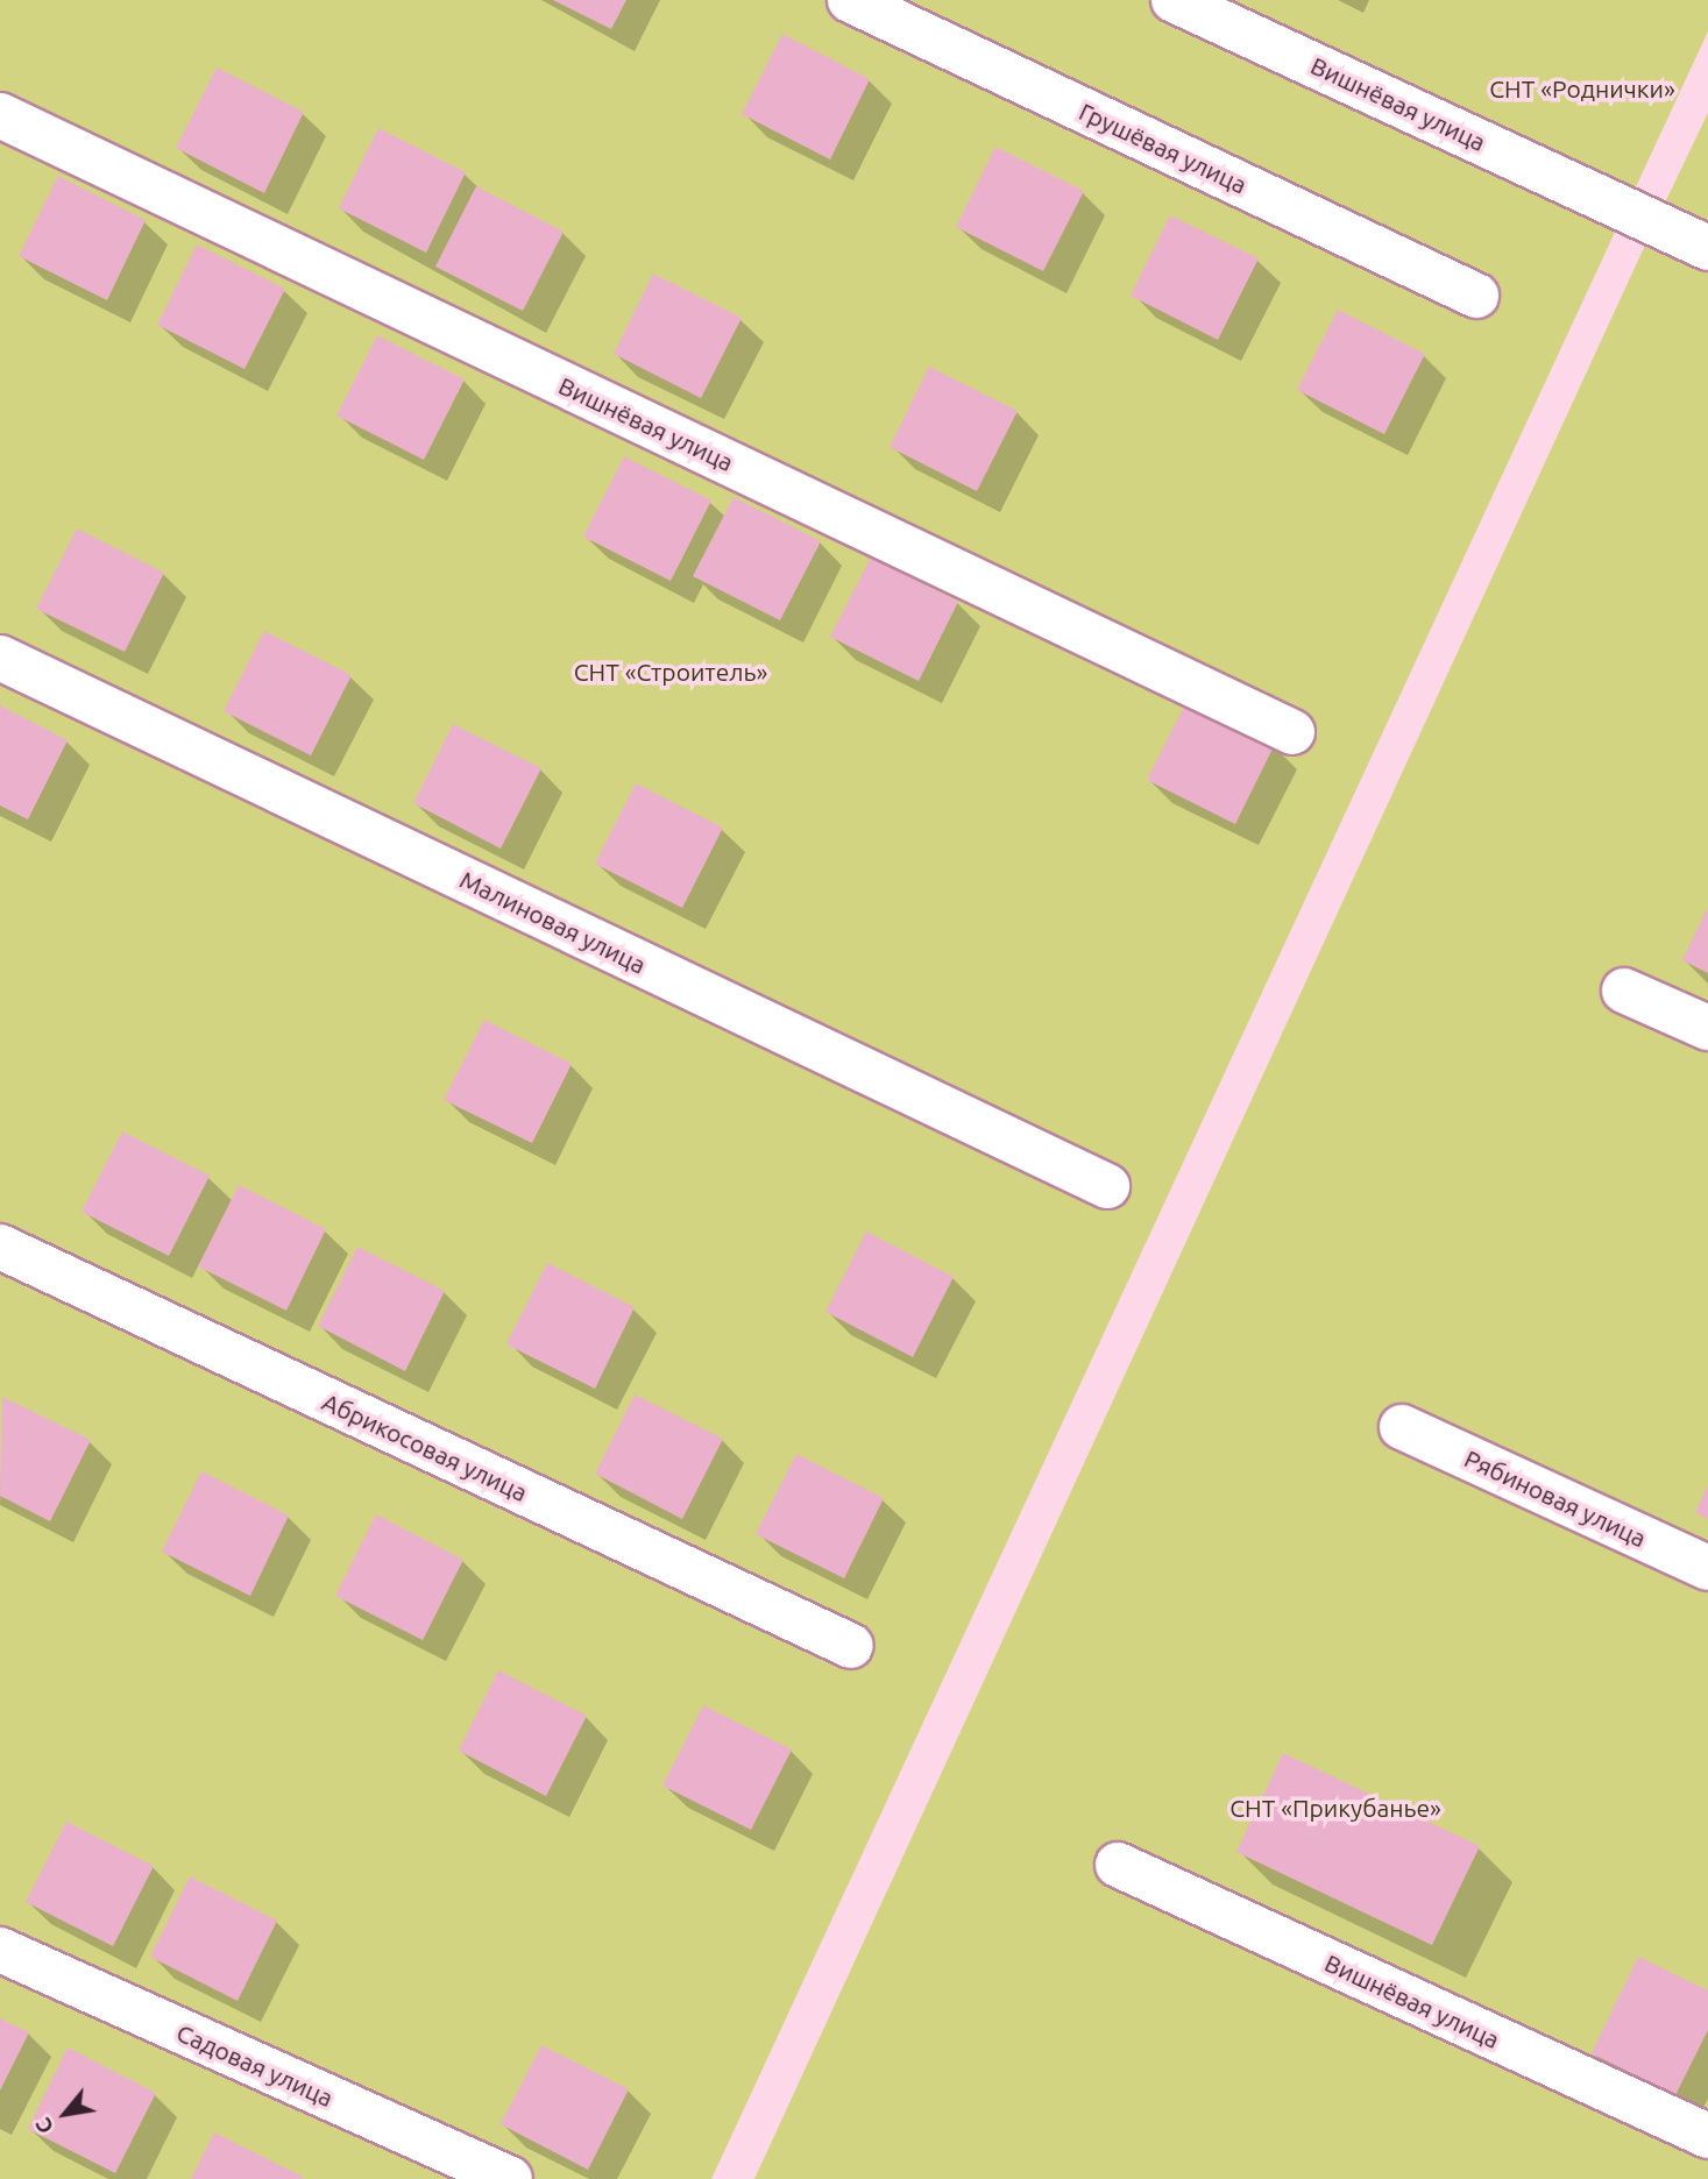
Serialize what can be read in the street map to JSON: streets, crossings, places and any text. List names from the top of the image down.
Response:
{
  "streets": {
    "street": [
      "Вишнёвая улица",
      "Грушёвая улица",
      "Малиновая улица",
      "Абрикосовая улица",
      "Рябиновая улица",
      "Садовая улица"
    ]
  },
  "parks": ["СНТ «Роднички»", "СНТ «Строитель»", "СНТ «Прикубанье»"],
  "north": "bottom left"
}
